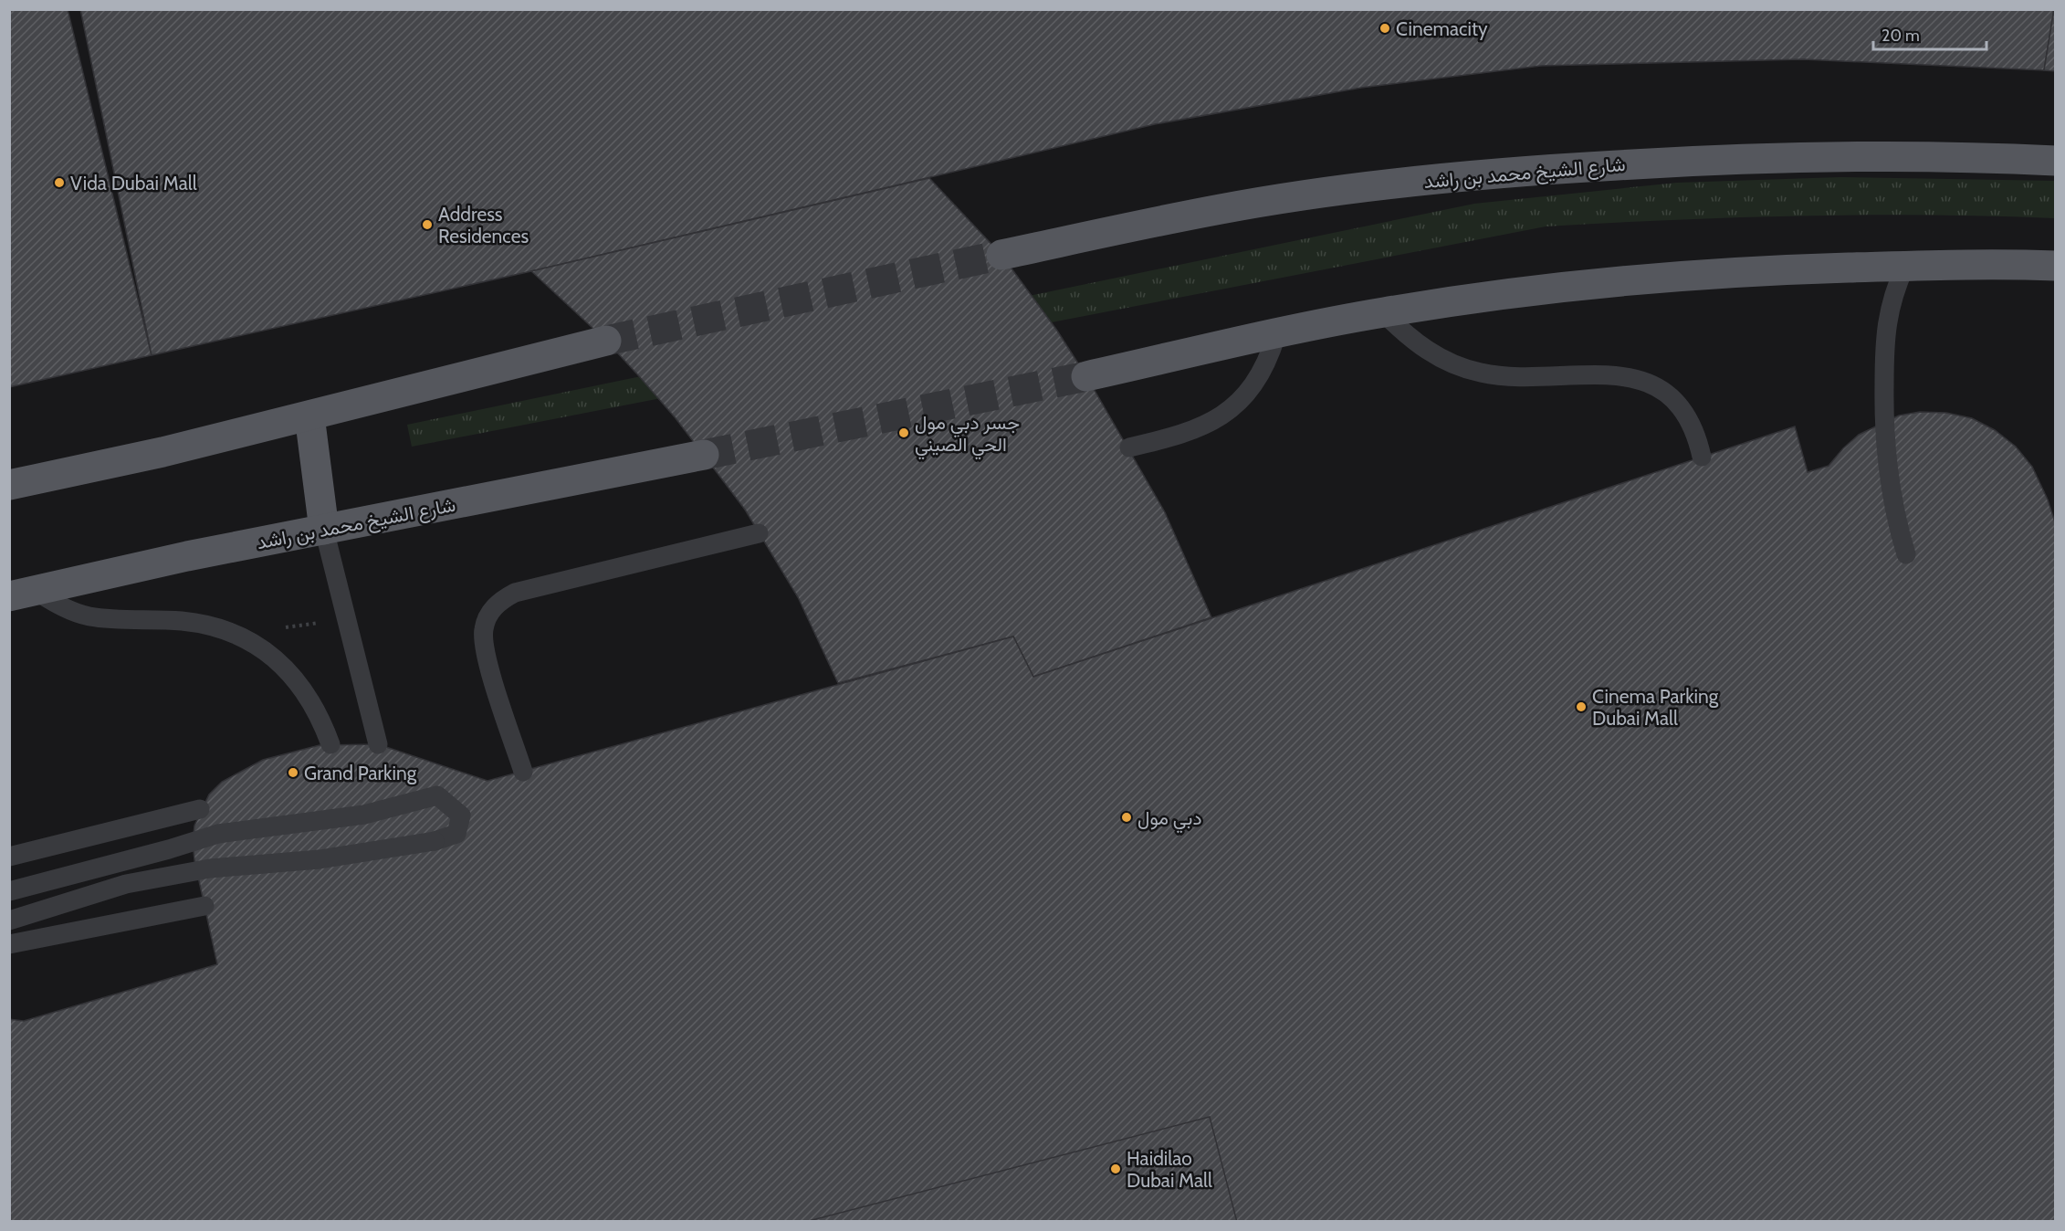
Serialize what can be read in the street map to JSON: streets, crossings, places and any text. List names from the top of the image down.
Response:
{
  "streets": {
    "main road": ["شارع الشيخ محمد بن راشد"]
  },
  "places": [
    "Cinemacity",
    "Vida Dubai Mall",
    "Address Residences",
    "جسر دبي مول الحي الصيني",
    "Cinema Parking Dubai Mall",
    "Grand Parking",
    "دبي مول",
    "Haidilao Dubai Mall"
  ],
  "scale_bar": "20 m"
}
